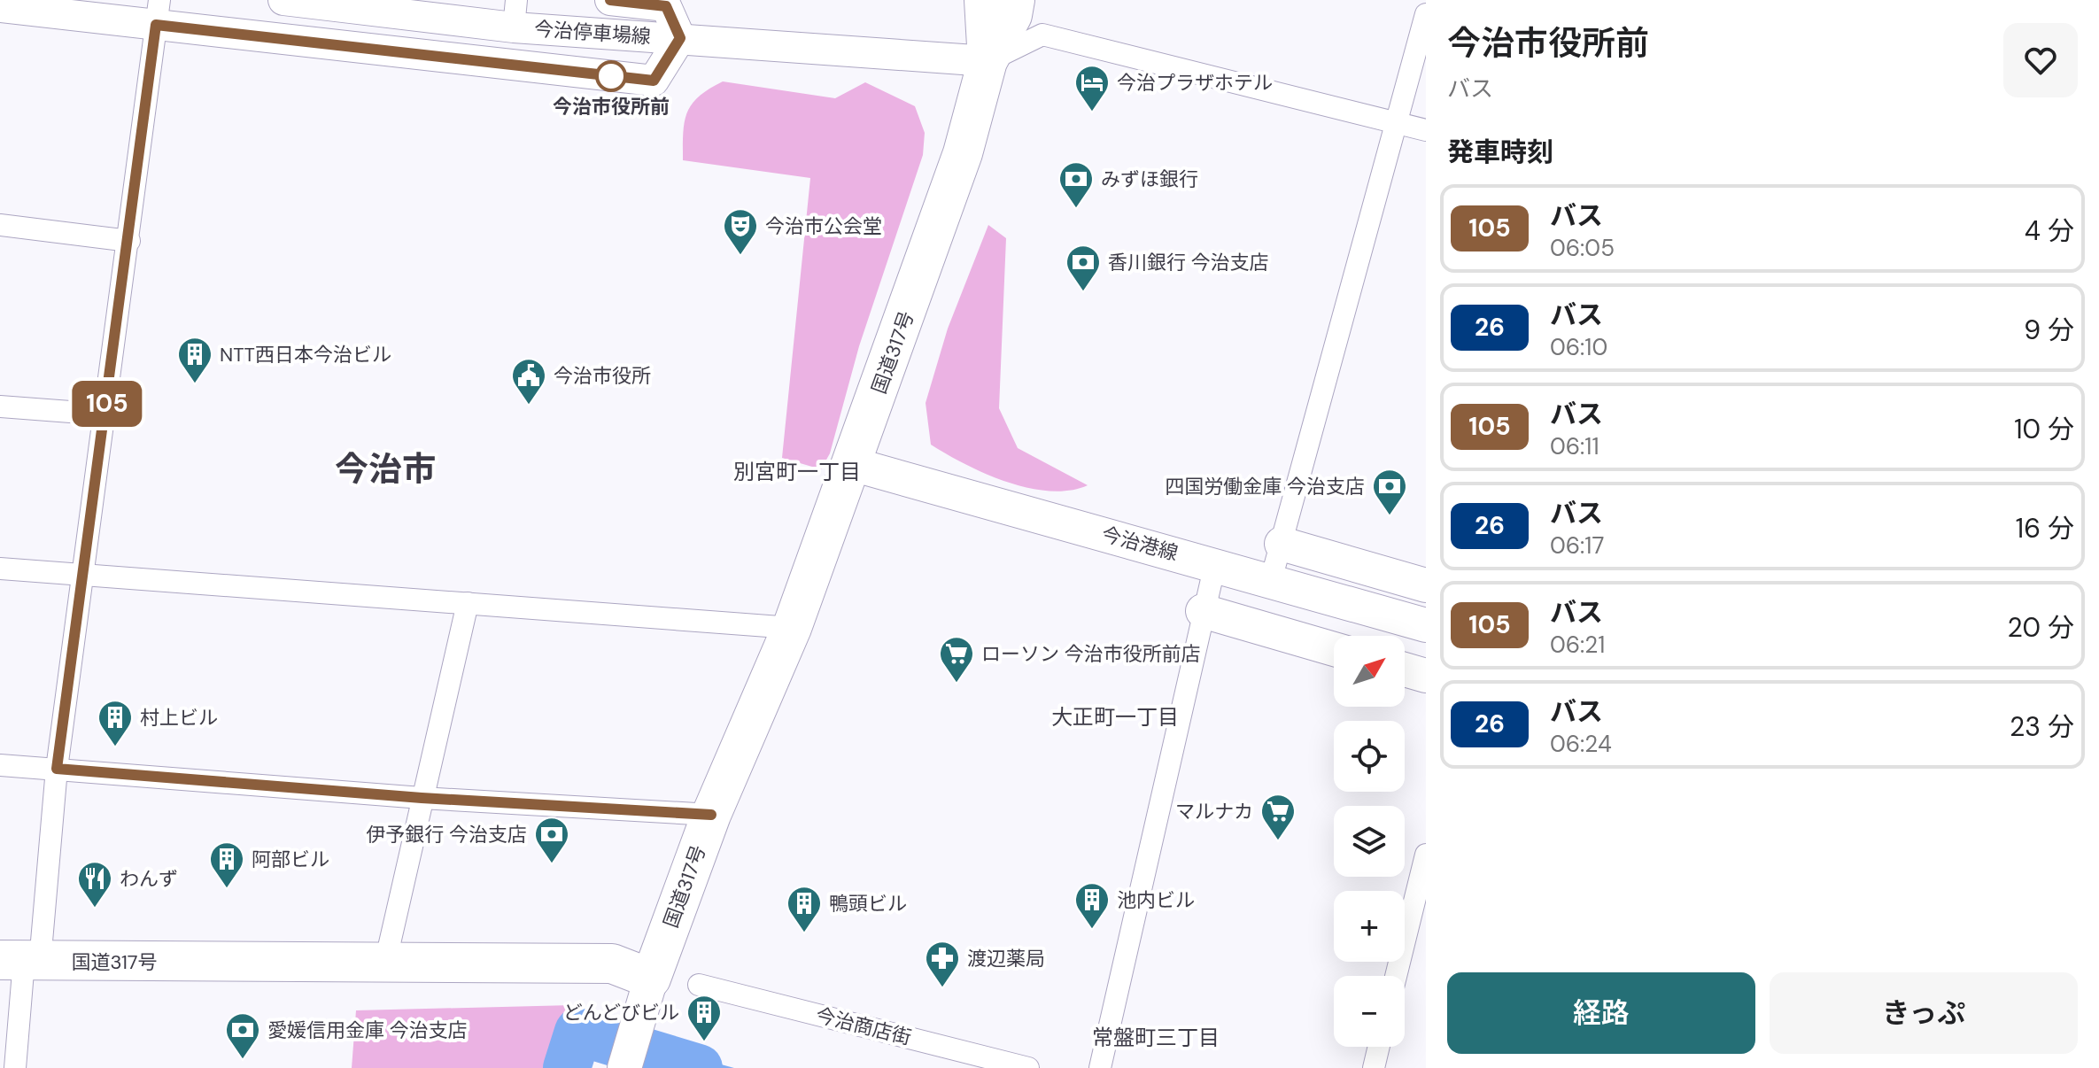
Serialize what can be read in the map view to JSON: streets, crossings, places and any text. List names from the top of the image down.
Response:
{
  "streets": {
    "highway": ["国道317号"],
    "main road": ["今治停車場線", "今治港線"],
    "street": ["今治商店街"]
  },
  "crossings": [
    ["今治停車場線", "国道317号"],
    ["国道317号", "今治港線"]
  ],
  "districts": [
    "今治市",
    "別宮町一丁目",
    "大正町一丁目",
    "常盤町三丁目"
  ],
  "places": {
    "other": ["今治市役所前"],
    "hotel": ["今治プラザホテル"],
    "bank": [
      "みずほ銀行",
      "香川銀行 今治支店",
      "四国労働金庫 今治支店",
      "伊予銀行 今治支店",
      "愛媛信用金庫 今治支店"
    ],
    "theatre": ["今治市公会堂"],
    "building": [
      "NTT西日本今治ビル",
      "村上ビル",
      "阿部ビル",
      "池内ビル",
      "鴨頭ビル",
      "どんどびビル"
    ],
    "public building": ["今治市役所"],
    "supermarket": ["ローソン 今治市役所前店", "マルナカ"],
    "restaurant": ["わんず"],
    "pharmacy": ["渡辺薬局"]
  },
  "lines": ["bus line 105"],
  "north": "top right",
  "page": {
    "on_map": "105",
    "heading": [
      ["今治市役所前", "バス"],
      "発車時刻"
    ],
    "list": [
      {
        "mark": "105",
        "name": "バス",
        "note": "06:05",
        "value": "4 分"
      },
      {
        "mark": "26",
        "name": "バス",
        "note": "06:10",
        "value": "9 分"
      },
      {
        "mark": "105",
        "name": "バス",
        "note": "06:11",
        "value": "10 分"
      },
      {
        "mark": "26",
        "name": "バス",
        "note": "06:17",
        "value": "16 分"
      },
      {
        "mark": "105",
        "name": "バス",
        "note": "06:21",
        "value": "20 分"
      },
      {
        "mark": "26",
        "name": "バス",
        "note": "06:24",
        "value": "23 分"
      }
    ],
    "map_buttons": ["+", "−"],
    "buttons": ["経路", "きっぷ"]
  }
}
